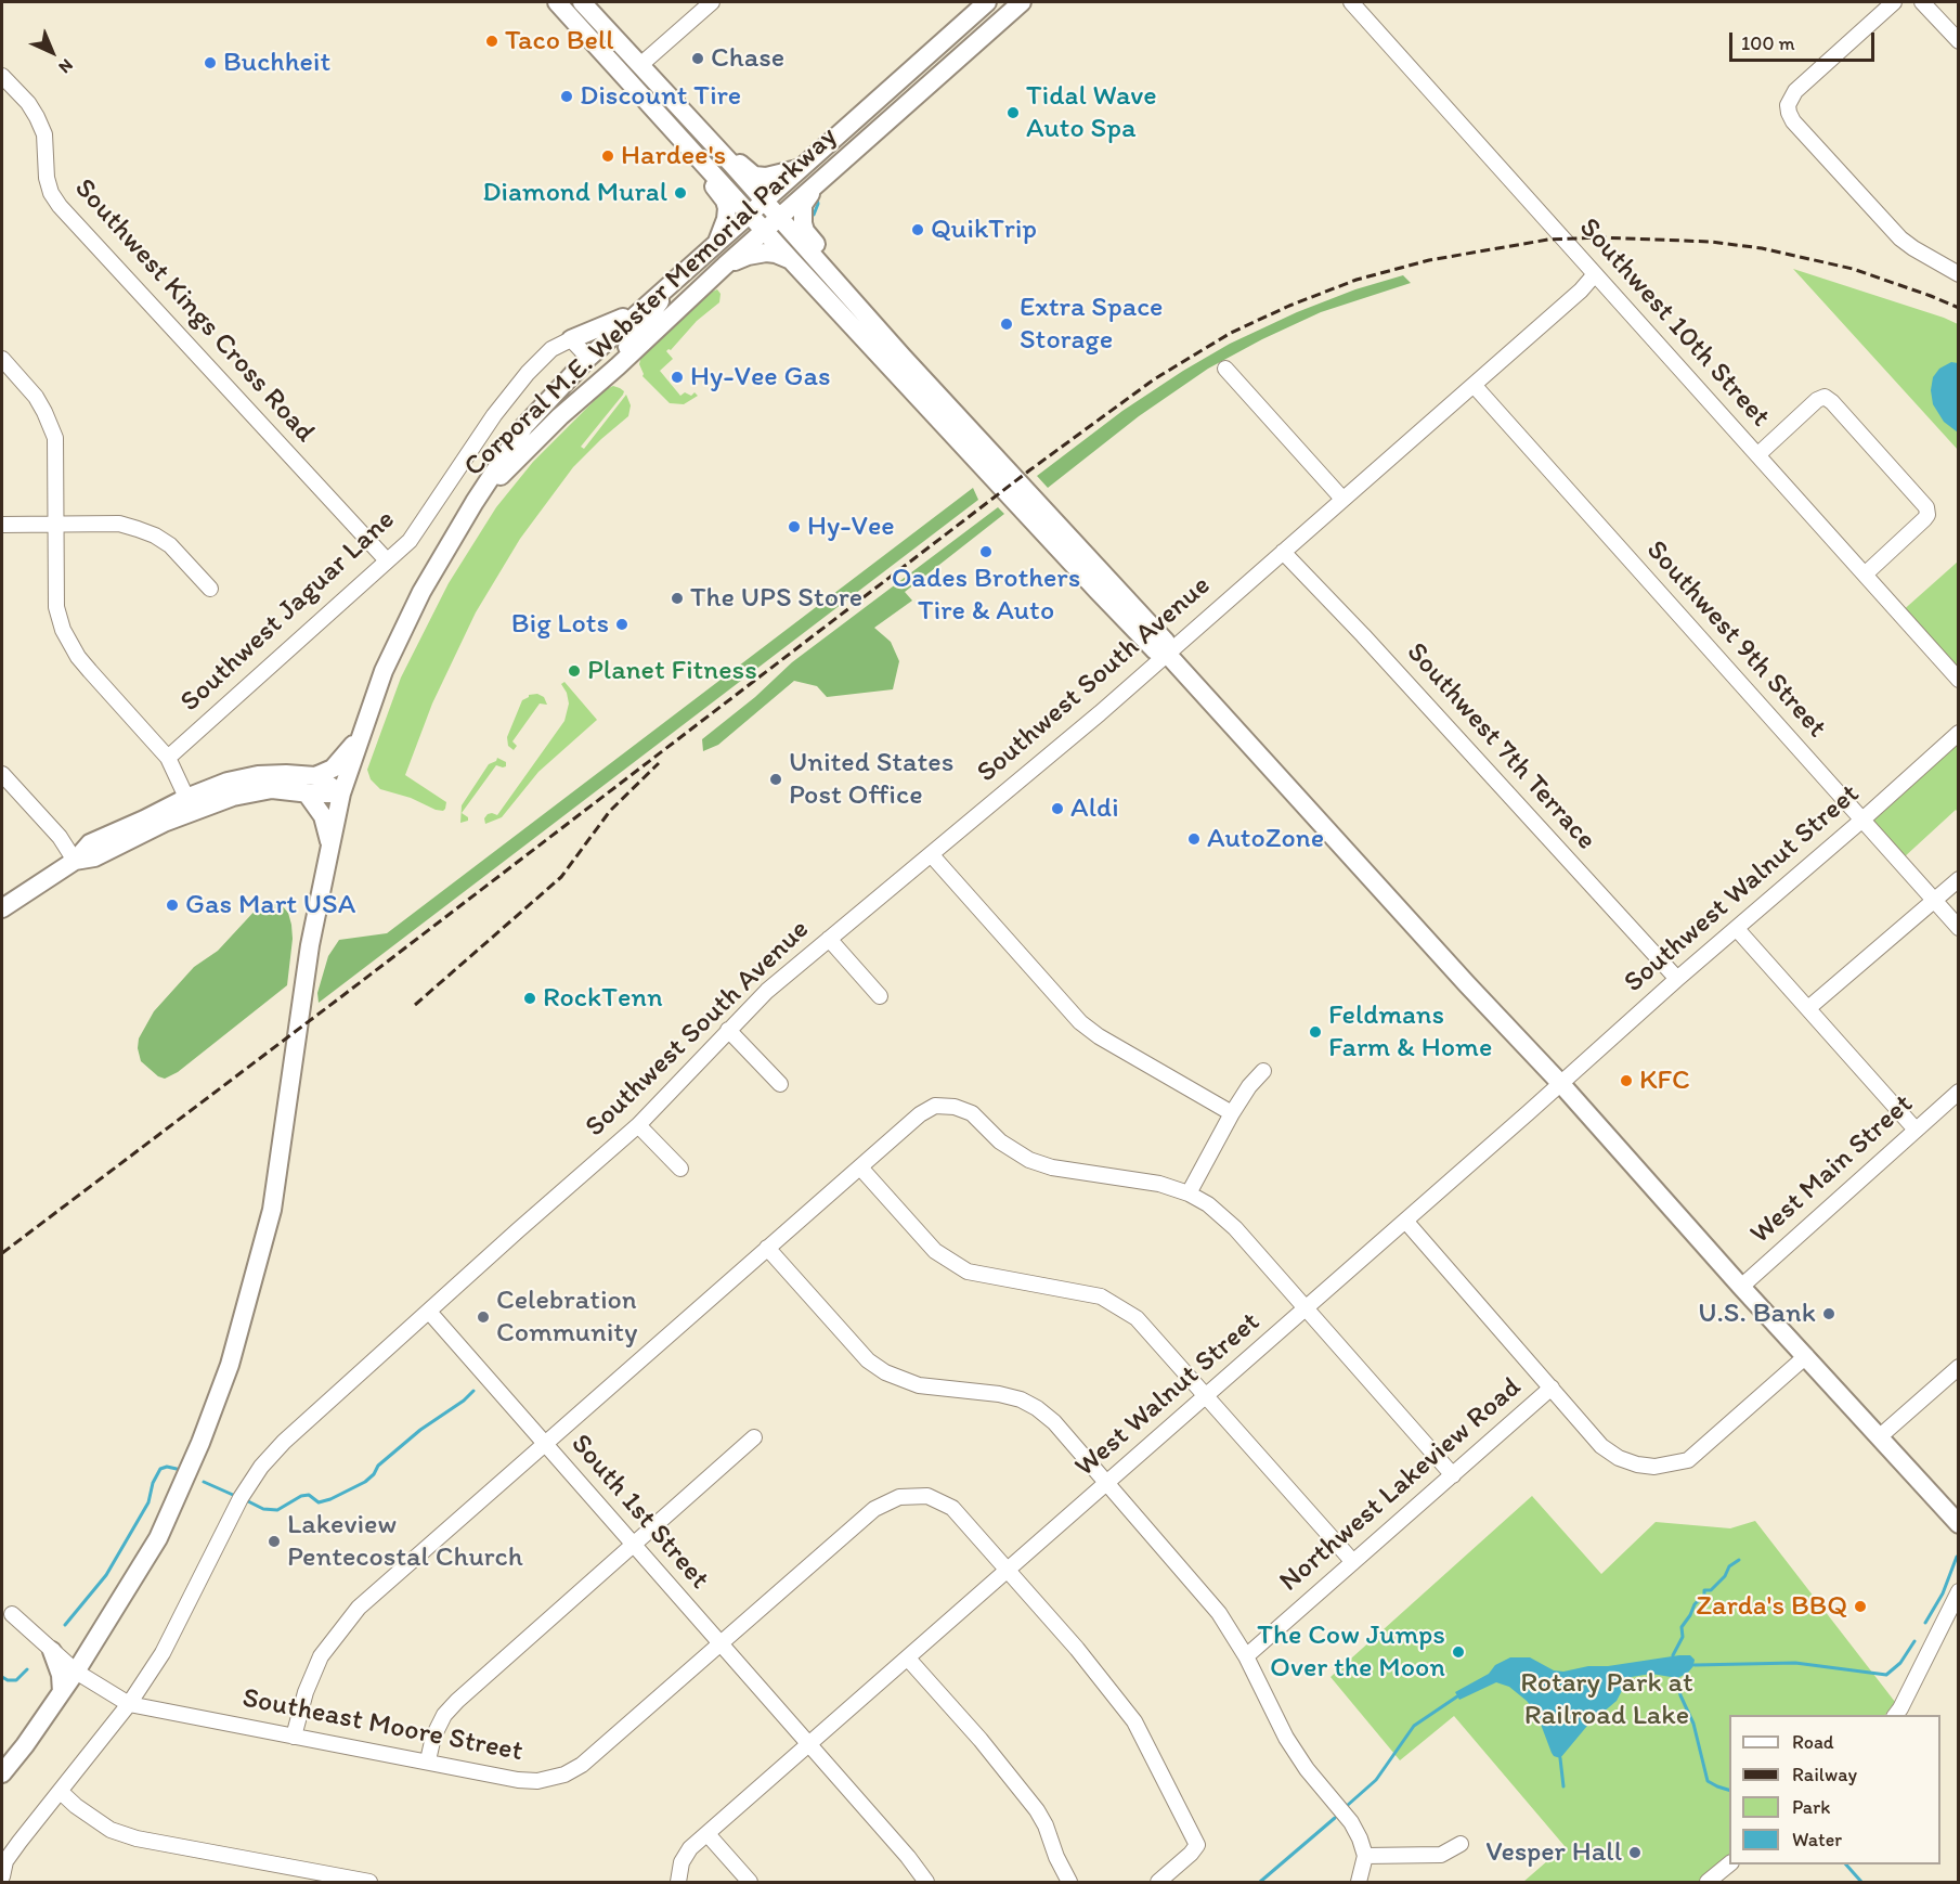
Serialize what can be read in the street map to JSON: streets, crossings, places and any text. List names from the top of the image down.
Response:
{
  "streets": {
    "main road": ["Corporal M.E. Webster Memorial Parkway"],
    "street": [
      "Southwest Kings Cross Road",
      "Southwest 10th Street",
      "Southwest Jaguar Lane",
      "Southwest 9th Street",
      "Southwest South Avenue",
      "Southwest 7th Terrace",
      "Southwest Walnut Street",
      "West Main Street",
      "West Walnut Street",
      "Northwest Lakeview Road",
      "South 1st Street",
      "Southeast Moore Street"
    ]
  },
  "crossings": [
    ["Southwest Kings Cross Road", "Southwest Jaguar Lane"],
    ["Southwest 10th Street", "Southwest South Avenue"],
    ["Southwest 9th Street", "Southwest South Avenue"],
    ["Southwest 9th Street", "Southwest Walnut Street"],
    ["Southwest South Avenue", "Southwest 7th Terrace"],
    ["Southwest South Avenue", "South 1st Street"],
    ["Southwest South Avenue", "Southeast Moore Street"],
    ["Southwest 7th Terrace", "Southwest Walnut Street"],
    ["Southwest Walnut Street", "West Walnut Street"],
    ["West Walnut Street", "South 1st Street"],
    ["West Walnut Street", "Southeast Moore Street"],
    ["South 1st Street", "Southeast Moore Street"]
  ],
  "parks": ["Rotary Park at Railroad Lake"],
  "places": [
    "Taco Bell",
    "Chase",
    "Buchheit",
    "Discount Tire",
    "Tidal Wave Auto Spa",
    "Hardee's",
    "Diamond Mural",
    "QuikTrip",
    "Extra Space Storage",
    "Hy-Vee Gas",
    "Hy-Vee",
    "Oades Brothers Tire & Auto",
    "The UPS Store",
    "Big Lots",
    "Planet Fitness",
    "United States Post Office",
    "Aldi",
    "AutoZone",
    "Gas Mart USA",
    "RockTenn",
    "Feldmans Farm & Home",
    "KFC",
    "U.S. Bank",
    "Celebration Community",
    "Lakeview Pentecostal Church",
    "Zarda's BBQ",
    "The Cow Jumps Over the Moon",
    "Vesper Hall"
  ],
  "legend": [
    "Road",
    "Railway",
    "Park",
    "Water"
  ],
  "scale_bar": "100 m",
  "north": "bottom right"
}
